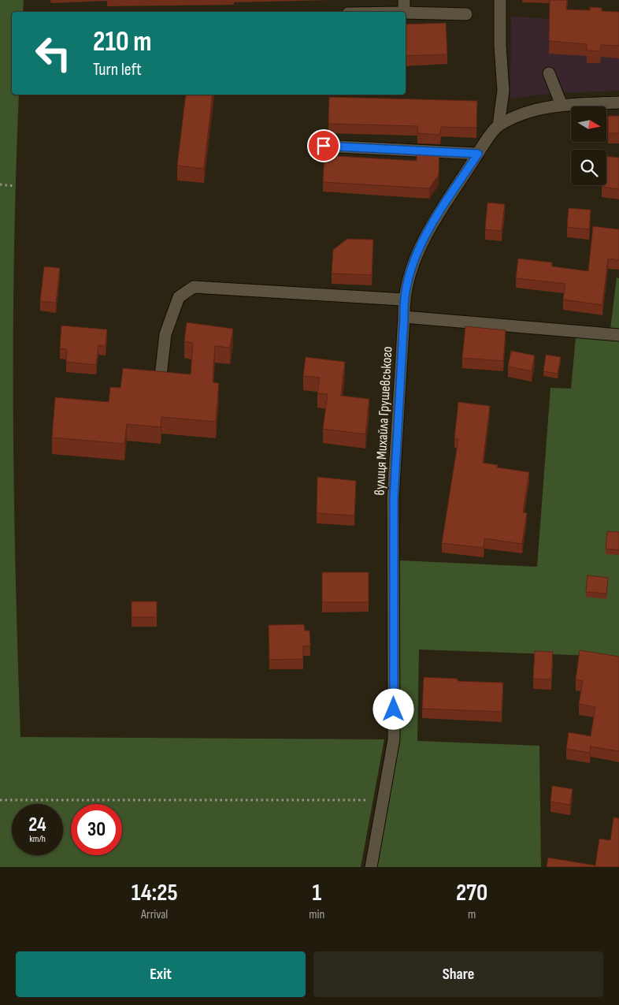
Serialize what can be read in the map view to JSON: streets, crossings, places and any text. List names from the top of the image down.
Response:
{
  "streets": {
    "street": ["вулиця Михайла Грушевського"]
  },
  "north": "right",
  "page": {
    "turn": ["210 m", "Turn left"],
    "speed": "24 km/h",
    "limit": "30",
    "eta": [
      "14:25",
      "Arrival",
      "1",
      "min",
      "270",
      "m"
    ],
    "buttons": ["Exit", "Share"]
  }
}
